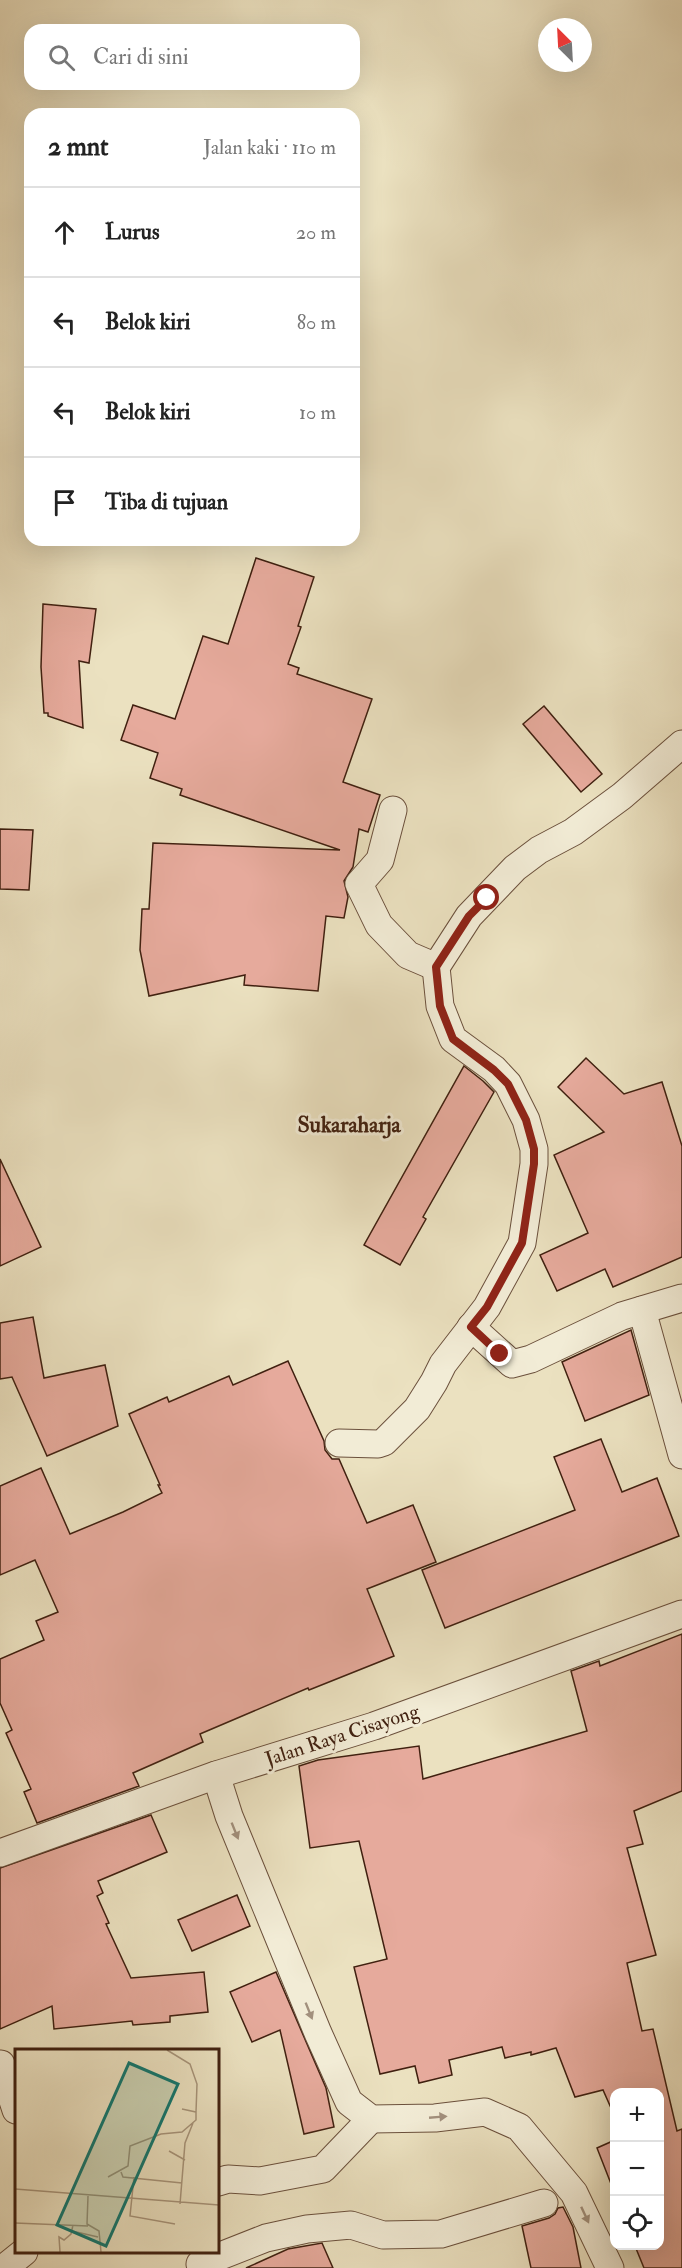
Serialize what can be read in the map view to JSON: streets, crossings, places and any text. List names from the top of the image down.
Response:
{
  "streets": {
    "street": ["Jalan Raya Cisayong"]
  },
  "districts": ["Sukaraharja"],
  "north": "top left",
  "page": {
    "search": "Cari di sini",
    "heading": ["2 mnt", "Jalan kaki · 110 m"],
    "list": [
      ["Lurus", "20 m"],
      ["Belok kiri", "80 m"],
      ["Belok kiri", "10 m"],
      "Tiba di tujuan"
    ],
    "map_buttons": ["+", "−"]
  }
}
